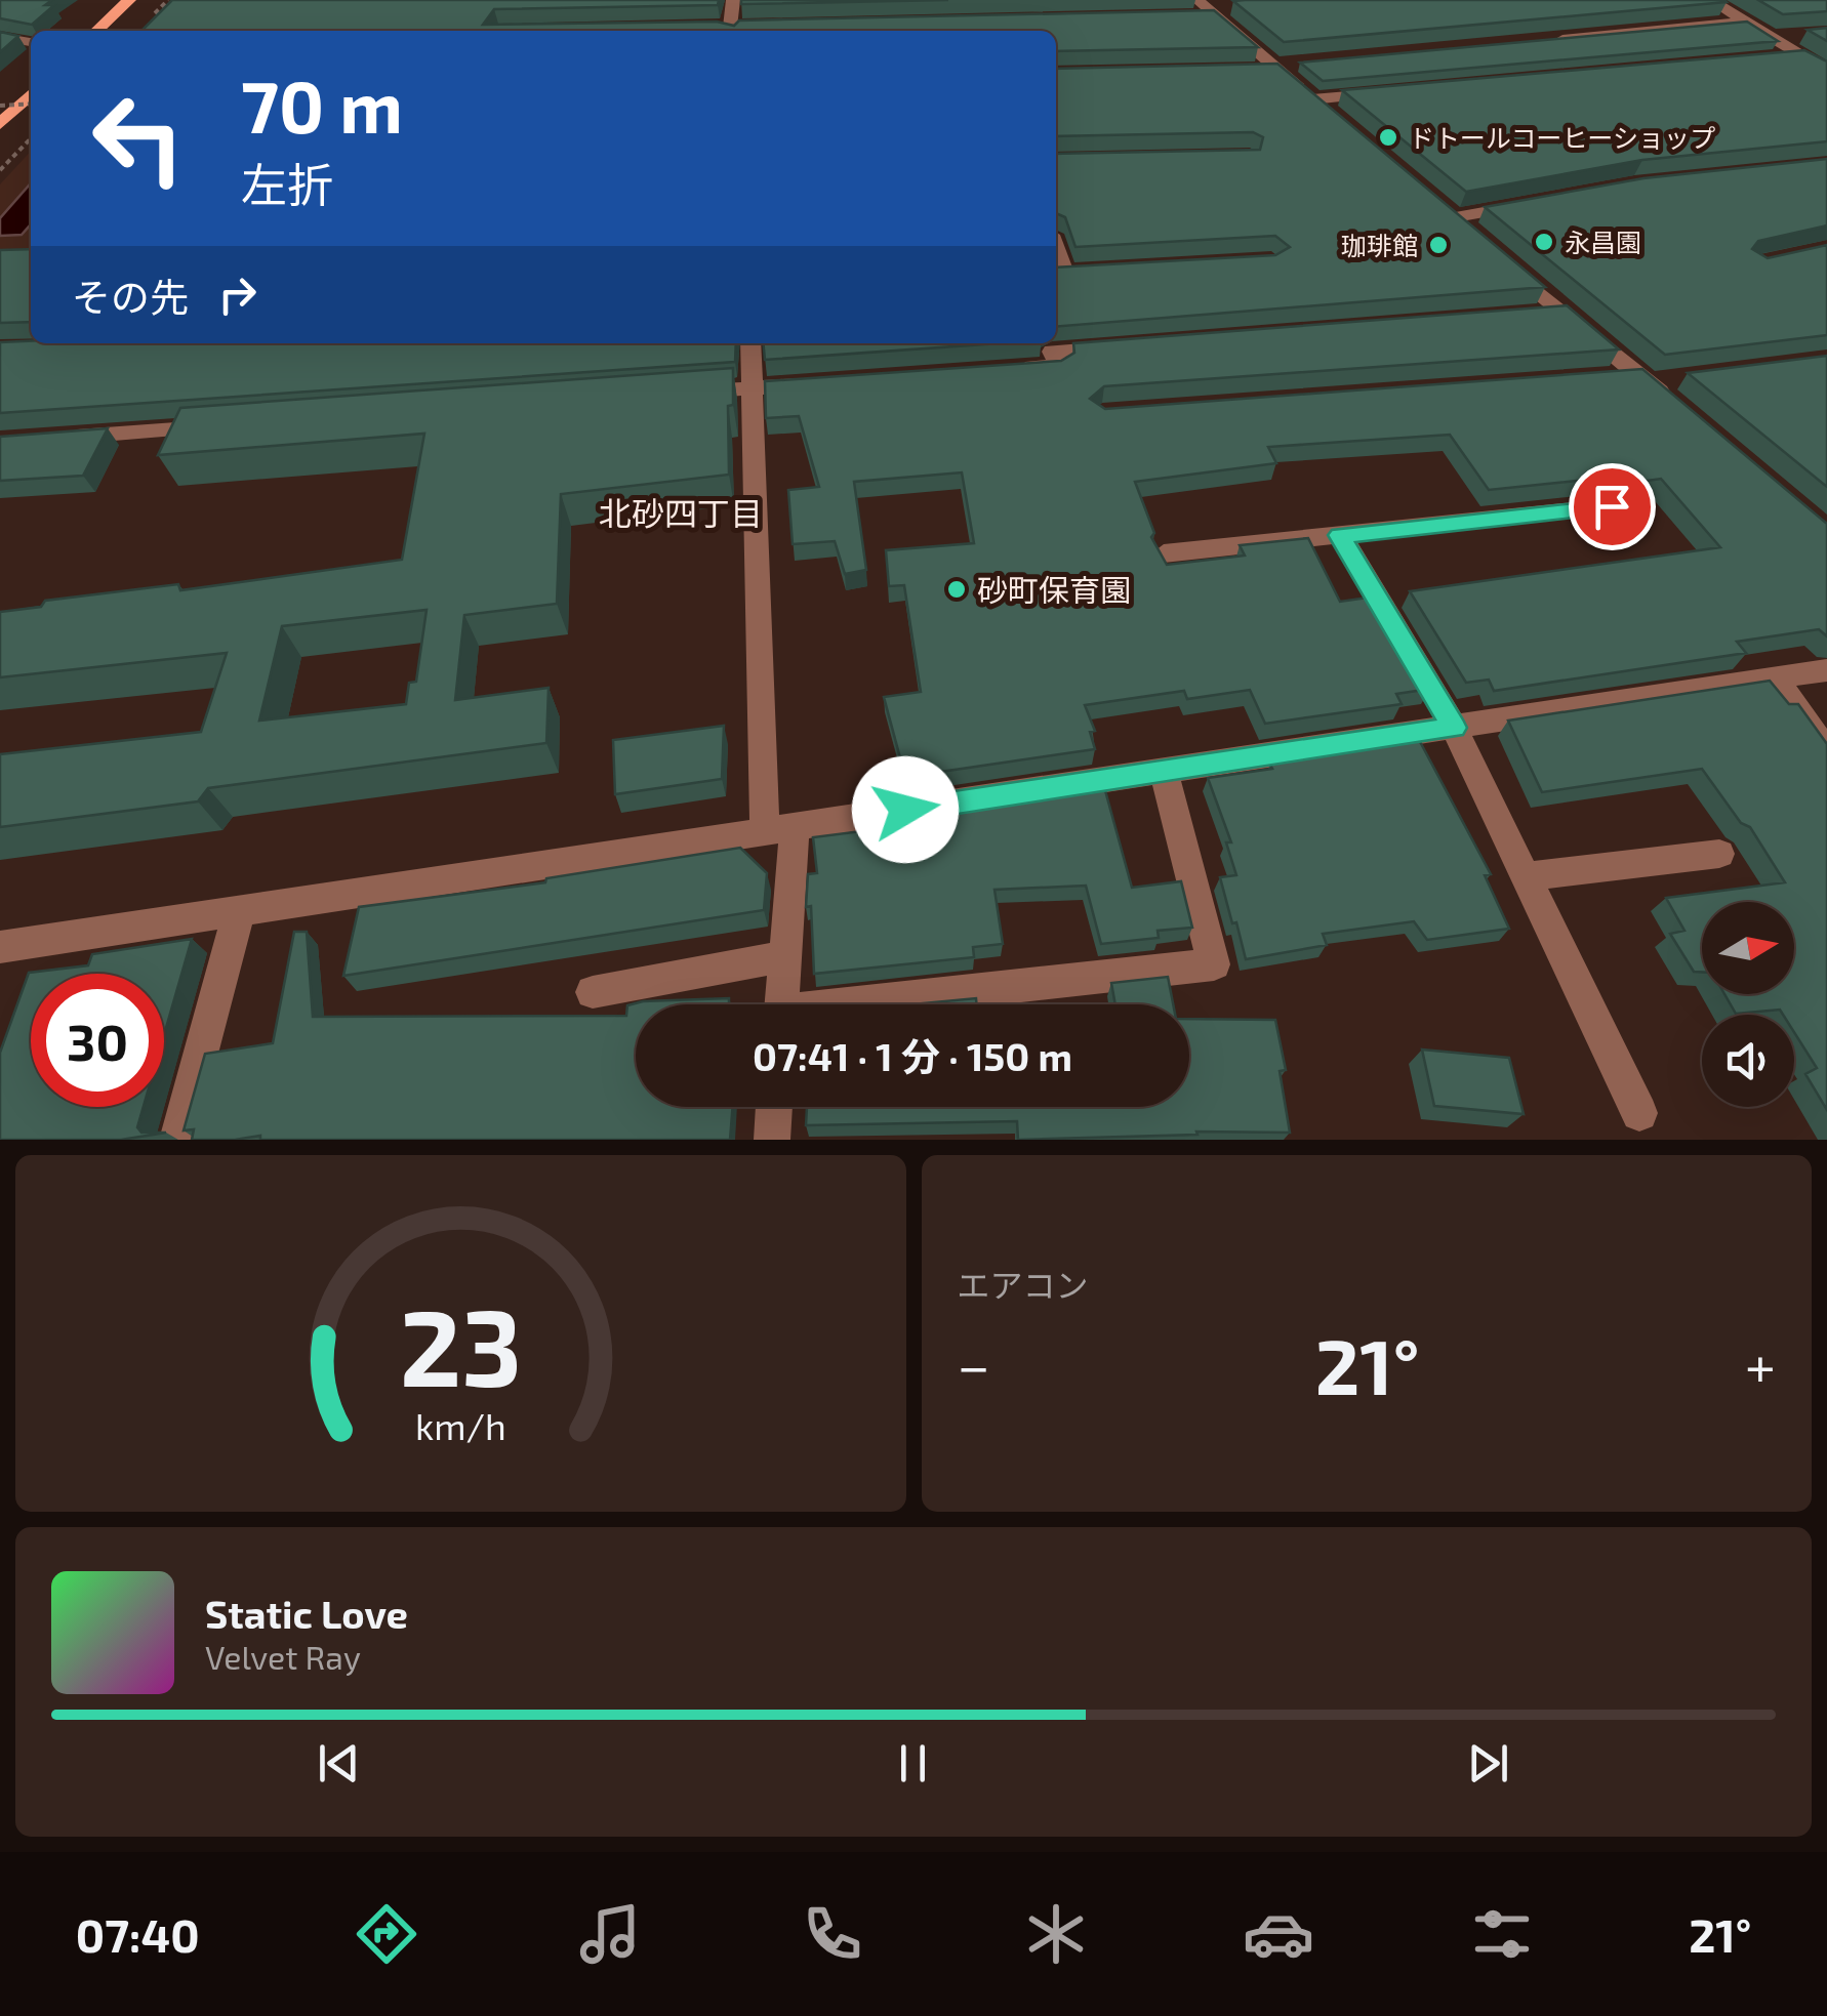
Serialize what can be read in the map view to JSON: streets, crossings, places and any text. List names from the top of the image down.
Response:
{
  "districts": ["北砂四丁目"],
  "places": [
    "ドトールコーヒーショップ",
    "永昌園",
    "珈琲館",
    "砂町保育園"
  ],
  "north": "right",
  "page": {
    "turn": ["70 m", "左折"],
    "then": "その先",
    "limit": "30",
    "trip": "07:41 · 1 分 · 150 m",
    "tile": "エアコン",
    "heat": ["−", "21°", "+"],
    "song": ["Static Love", "Velvet Ray"],
    "tabs": ["07:40", "21°"],
    "gauge": ["23", "km/h"]
  }
}
